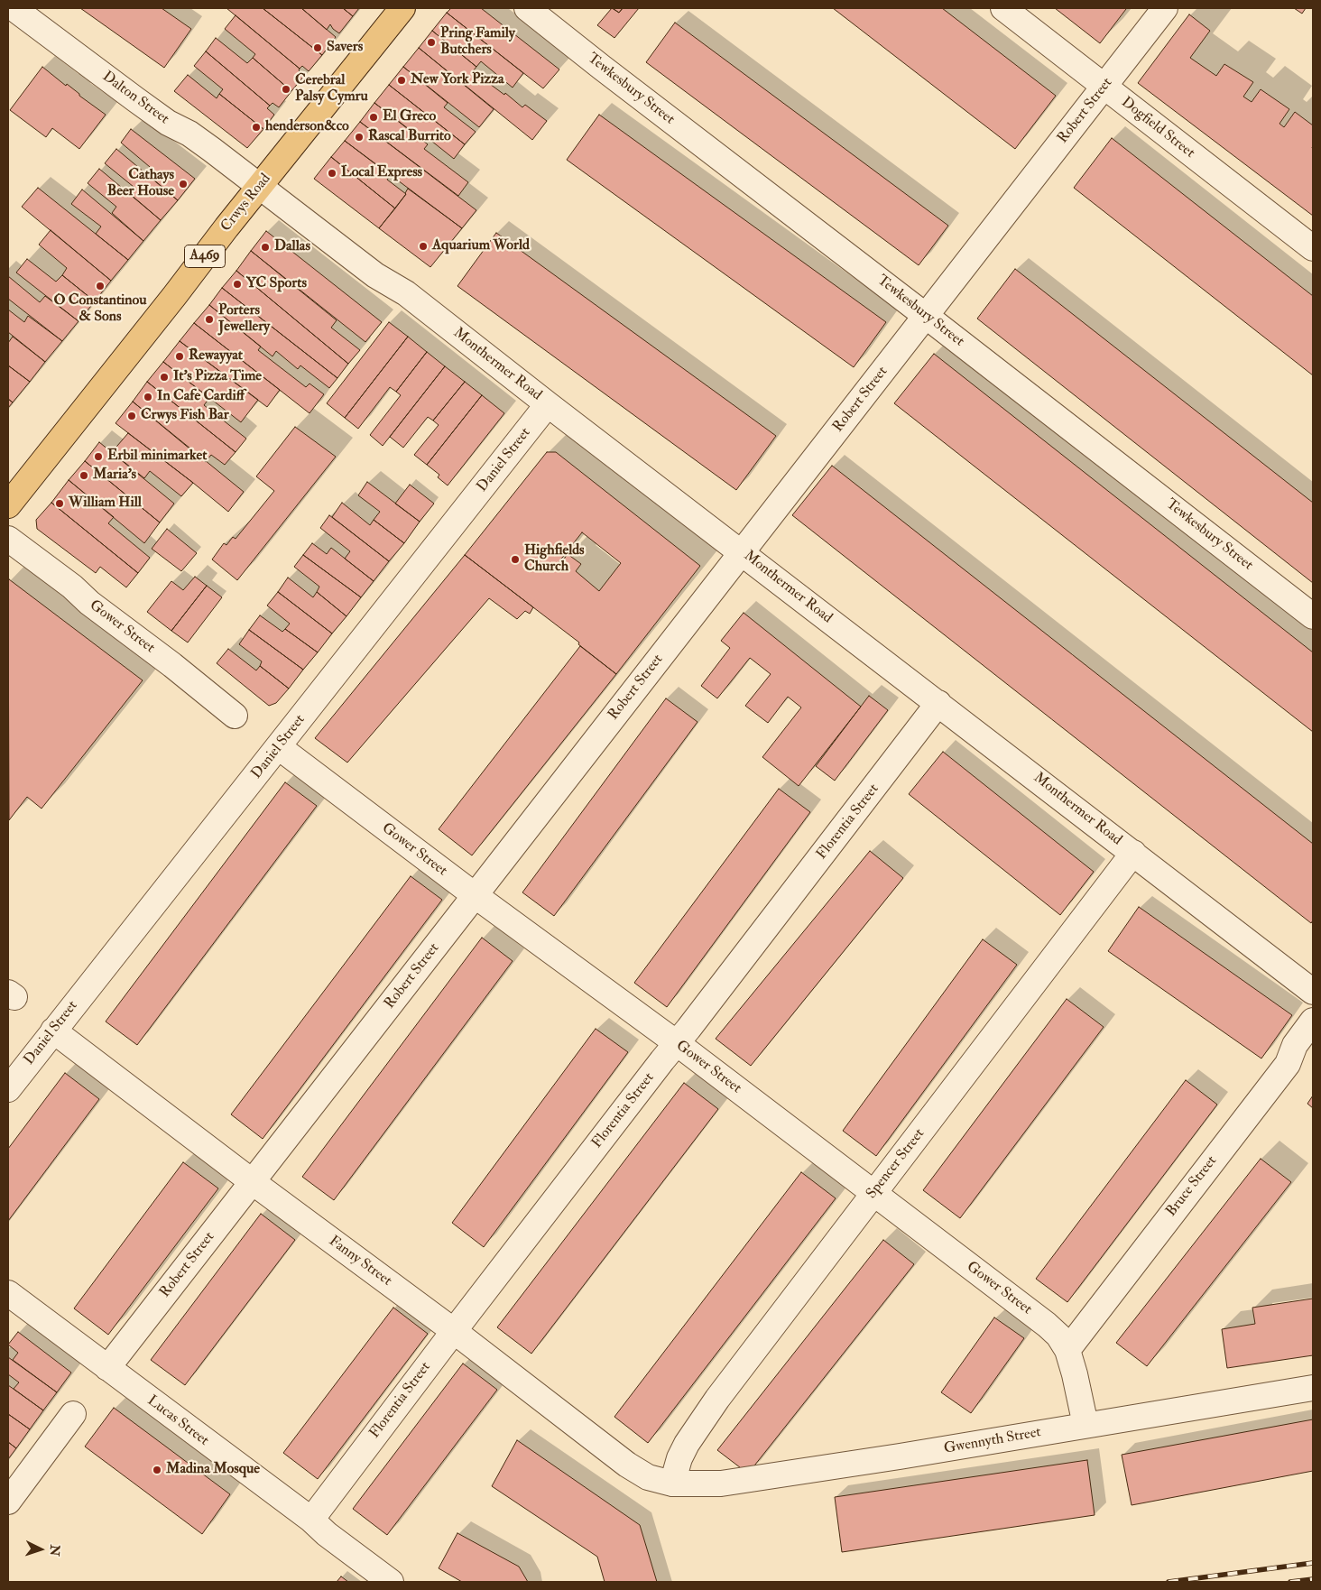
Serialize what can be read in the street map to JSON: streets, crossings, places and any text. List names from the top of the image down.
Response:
{
  "streets": {
    "main road": ["Crwys Road", "A469"],
    "street": [
      "Tewkesbury Street",
      "Dalton Street",
      "Robert Street",
      "Dogfield Street",
      "Monthermer Road",
      "Daniel Street",
      "Gower Street",
      "Florentia Street",
      "Spencer Street",
      "Bruce Street",
      "Fanny Street",
      "Lucas Street",
      "Gwennyth Street"
    ]
  },
  "crossings": [
    ["Tewkesbury Street", "Robert Street"],
    ["Dalton Street", "Crwys Road"],
    ["Dalton Street", "Monthermer Road"],
    ["Robert Street", "Dogfield Street"],
    ["Robert Street", "Monthermer Road"],
    ["Robert Street", "Gower Street"],
    ["Robert Street", "Fanny Street"],
    ["Robert Street", "Lucas Street"],
    ["Crwys Road", "Monthermer Road"],
    ["Monthermer Road", "Daniel Street"],
    ["Monthermer Road", "Florentia Street"],
    ["Monthermer Road", "Spencer Street"],
    ["Daniel Street", "Gower Street"],
    ["Daniel Street", "Fanny Street"],
    ["Gower Street", "Florentia Street"],
    ["Gower Street", "Spencer Street"],
    ["Gower Street", "Bruce Street"],
    ["Gower Street", "Gwennyth Street"],
    ["Florentia Street", "Fanny Street"],
    ["Florentia Street", "Lucas Street"],
    ["Spencer Street", "Fanny Street"],
    ["Spencer Street", "Gwennyth Street"],
    ["Fanny Street", "Gwennyth Street"]
  ],
  "places": [
    "Pring Family Butchers",
    "Savers",
    "New York Pizza",
    "Cerebral Palsy Cymru",
    "El Greco",
    "henderson&co",
    "Rascal Burrito",
    "Local Express",
    "Cathays Beer House",
    "Aquarium World",
    "Dallas",
    "YC Sports",
    "O Constantinou & Sons",
    "Porters Jewellery",
    "Rewayyat",
    "It's Pizza Time",
    "In Cafe Cardiff",
    "Crwys Fish Bar",
    "Erbil minimarket",
    "Maria's",
    "William Hill",
    "Highfields Church",
    "Madina Mosque"
  ],
  "north": "right"
}
